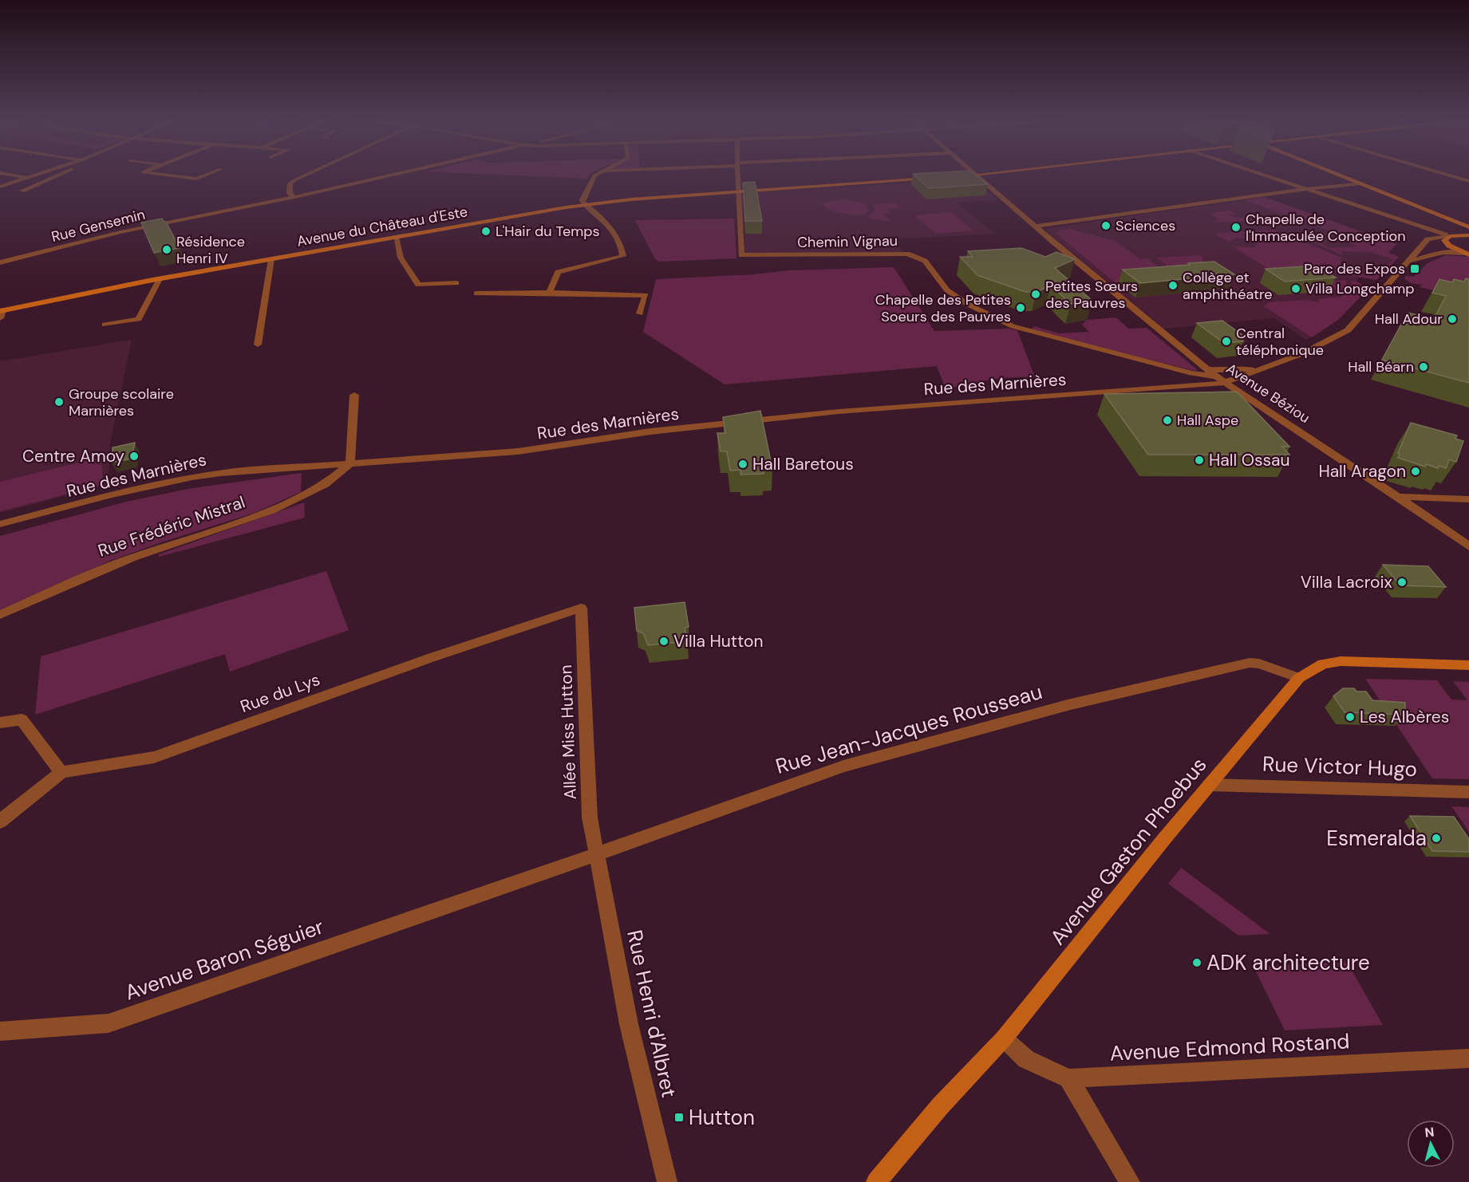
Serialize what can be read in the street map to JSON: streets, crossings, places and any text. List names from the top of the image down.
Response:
{
  "streets": {
    "street": [
      "Rue Gensemin",
      "Avenue du Château d'Este",
      "Chemin Vignau",
      "Rue des Marnières",
      "Avenue Béziou",
      "Rue Frédéric Mistral",
      "Rue du Lys",
      "Rue Jean-Jacques Rousseau",
      "Allée Miss Hutton",
      "Rue Victor Hugo",
      "Avenue Gaston Phoebus",
      "Avenue Baron Séguier",
      "Rue Henri d'Albret",
      "Avenue Edmond Rostand"
    ]
  },
  "crossings": [
    ["Avenue du Château d'Este", "Chemin Vignau"],
    ["Chemin Vignau", "Avenue Béziou"],
    ["Rue des Marnières", "Avenue Béziou"],
    ["Rue des Marnières", "Rue Frédéric Mistral"],
    ["Rue du Lys", "Allée Miss Hutton"],
    ["Rue Jean-Jacques Rousseau", "Allée Miss Hutton"],
    ["Rue Jean-Jacques Rousseau", "Avenue Gaston Phoebus"],
    ["Rue Jean-Jacques Rousseau", "Avenue Baron Séguier"],
    ["Rue Jean-Jacques Rousseau", "Rue Henri d'Albret"],
    ["Allée Miss Hutton", "Rue Henri d'Albret"],
    ["Rue Victor Hugo", "Avenue Gaston Phoebus"],
    ["Avenue Gaston Phoebus", "Avenue Edmond Rostand"]
  ],
  "places": {
    "other": [
      "Sciences",
      "Chapelle de l'Immaculée Conception",
      "L'Hair du Temps",
      "Résidence Henri IV",
      "Collège et amphithéatre",
      "Villa Longchamp",
      "Petites Sœurs des Pauvres",
      "Chapelle des Petites Soeurs des Pauvres",
      "Hall Adour",
      "Central téléphonique",
      "Hall Béarn",
      "Groupe scolaire Marnières",
      "Hall Aspe",
      "Centre Amoy",
      "Hall Ossau",
      "Hall Baretous",
      "Hall Aragon",
      "Villa Lacroix",
      "Villa Hutton",
      "Les Albères",
      "Esmeralda",
      "ADK architecture"
    ],
    "transit": ["Parc des Expos", "Hutton"]
  },
  "north": "top"
}
